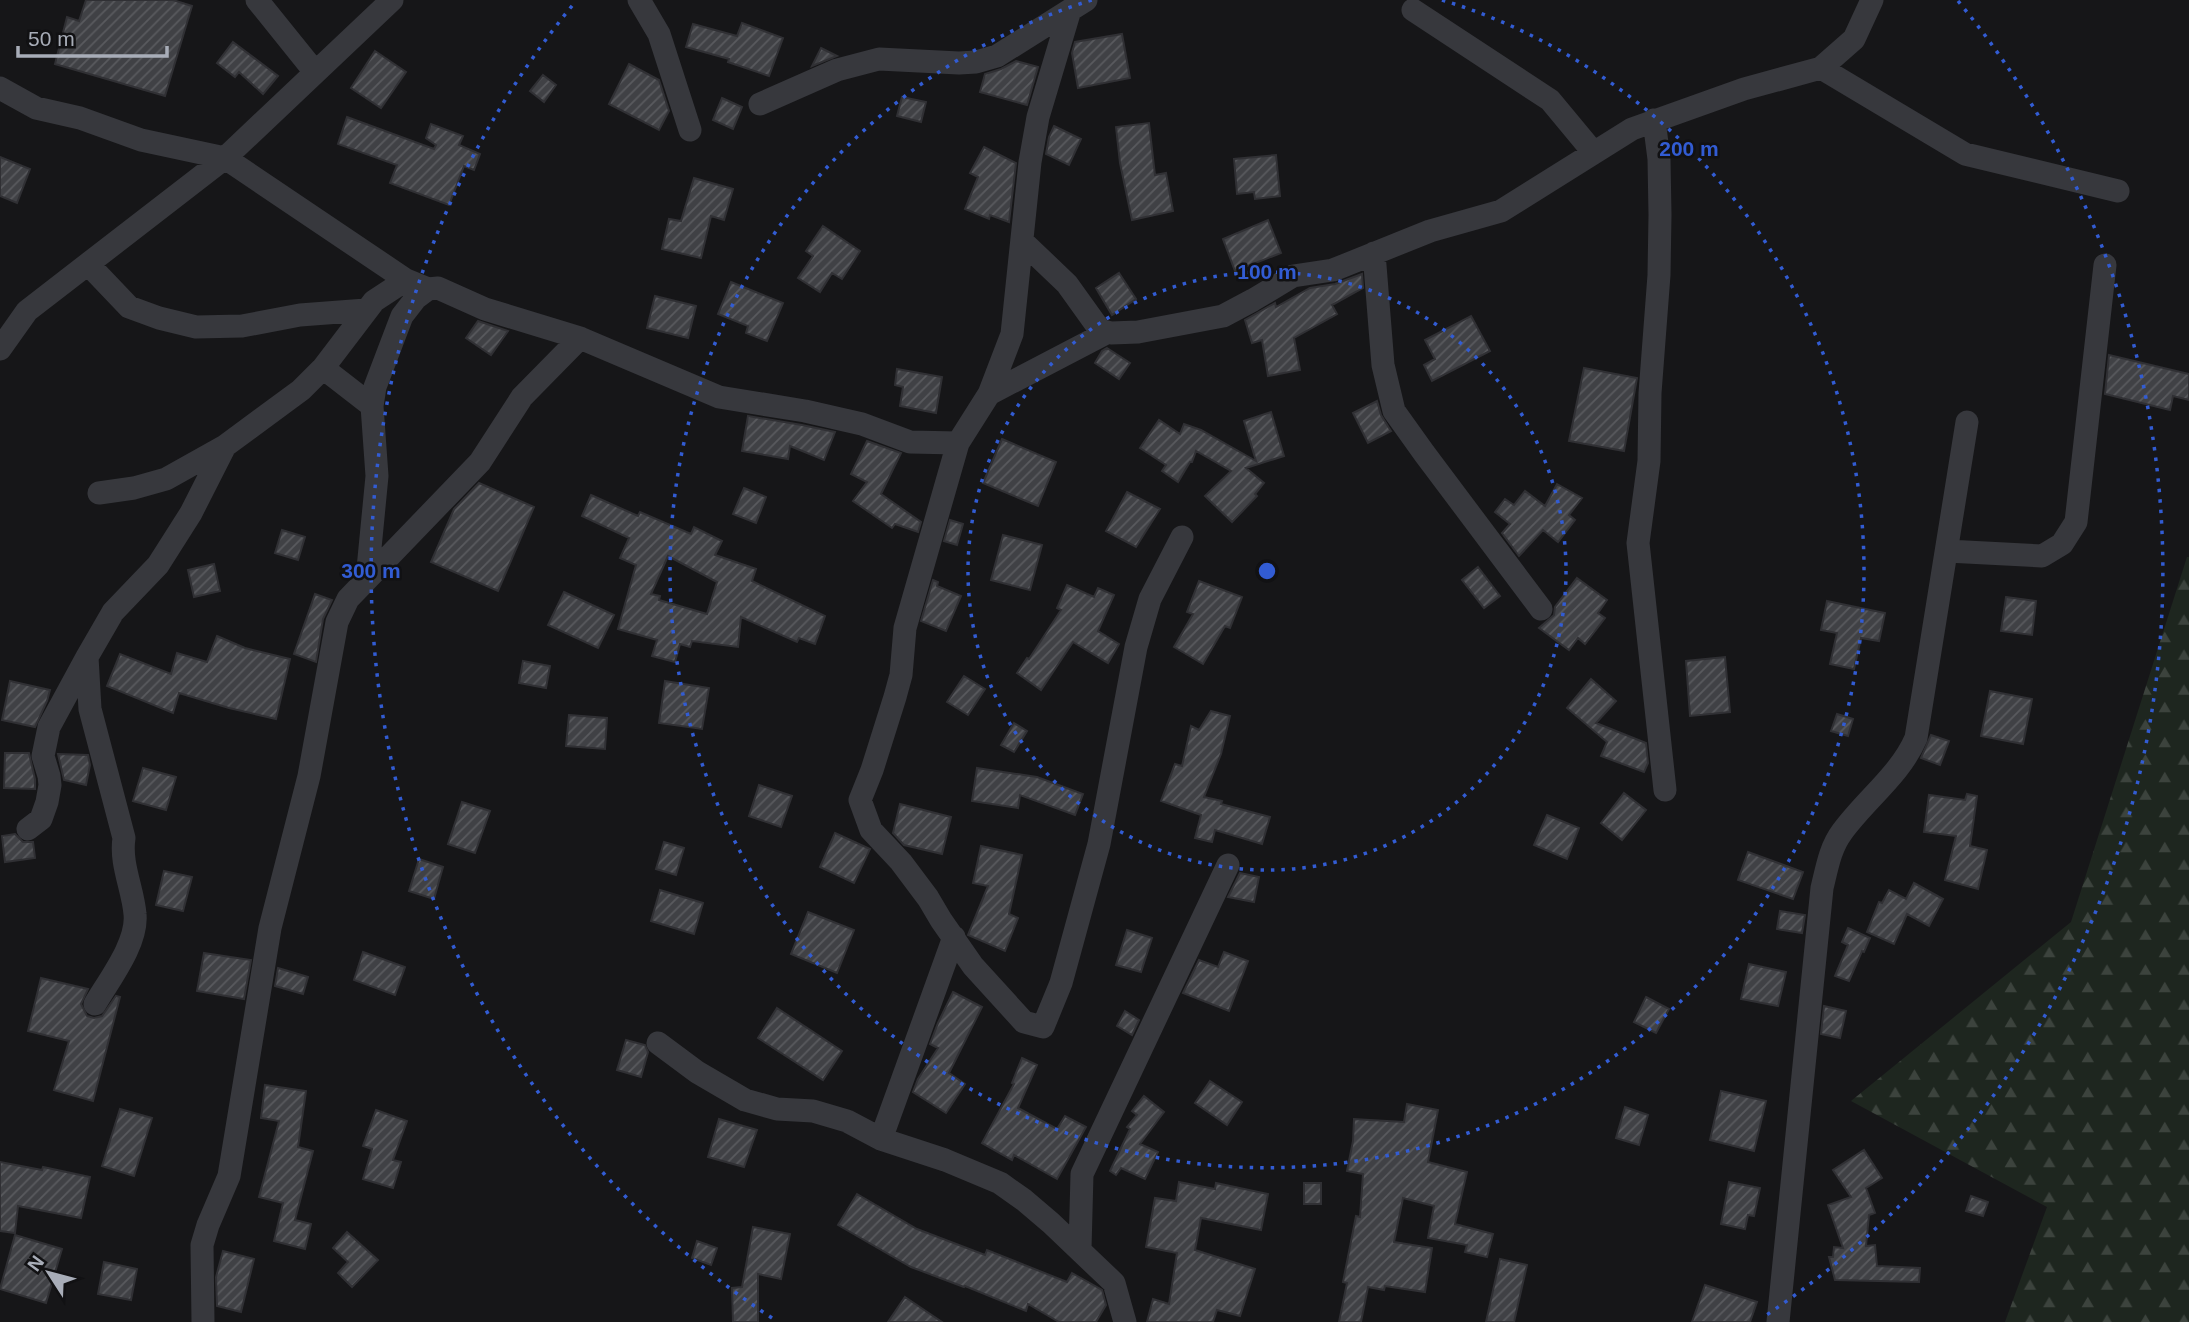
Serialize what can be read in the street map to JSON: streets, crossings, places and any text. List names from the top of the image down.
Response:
{
  "scale_bar": "50 m",
  "north": "top left",
  "rings": ["200 m", "100 m", "300 m"]
}
